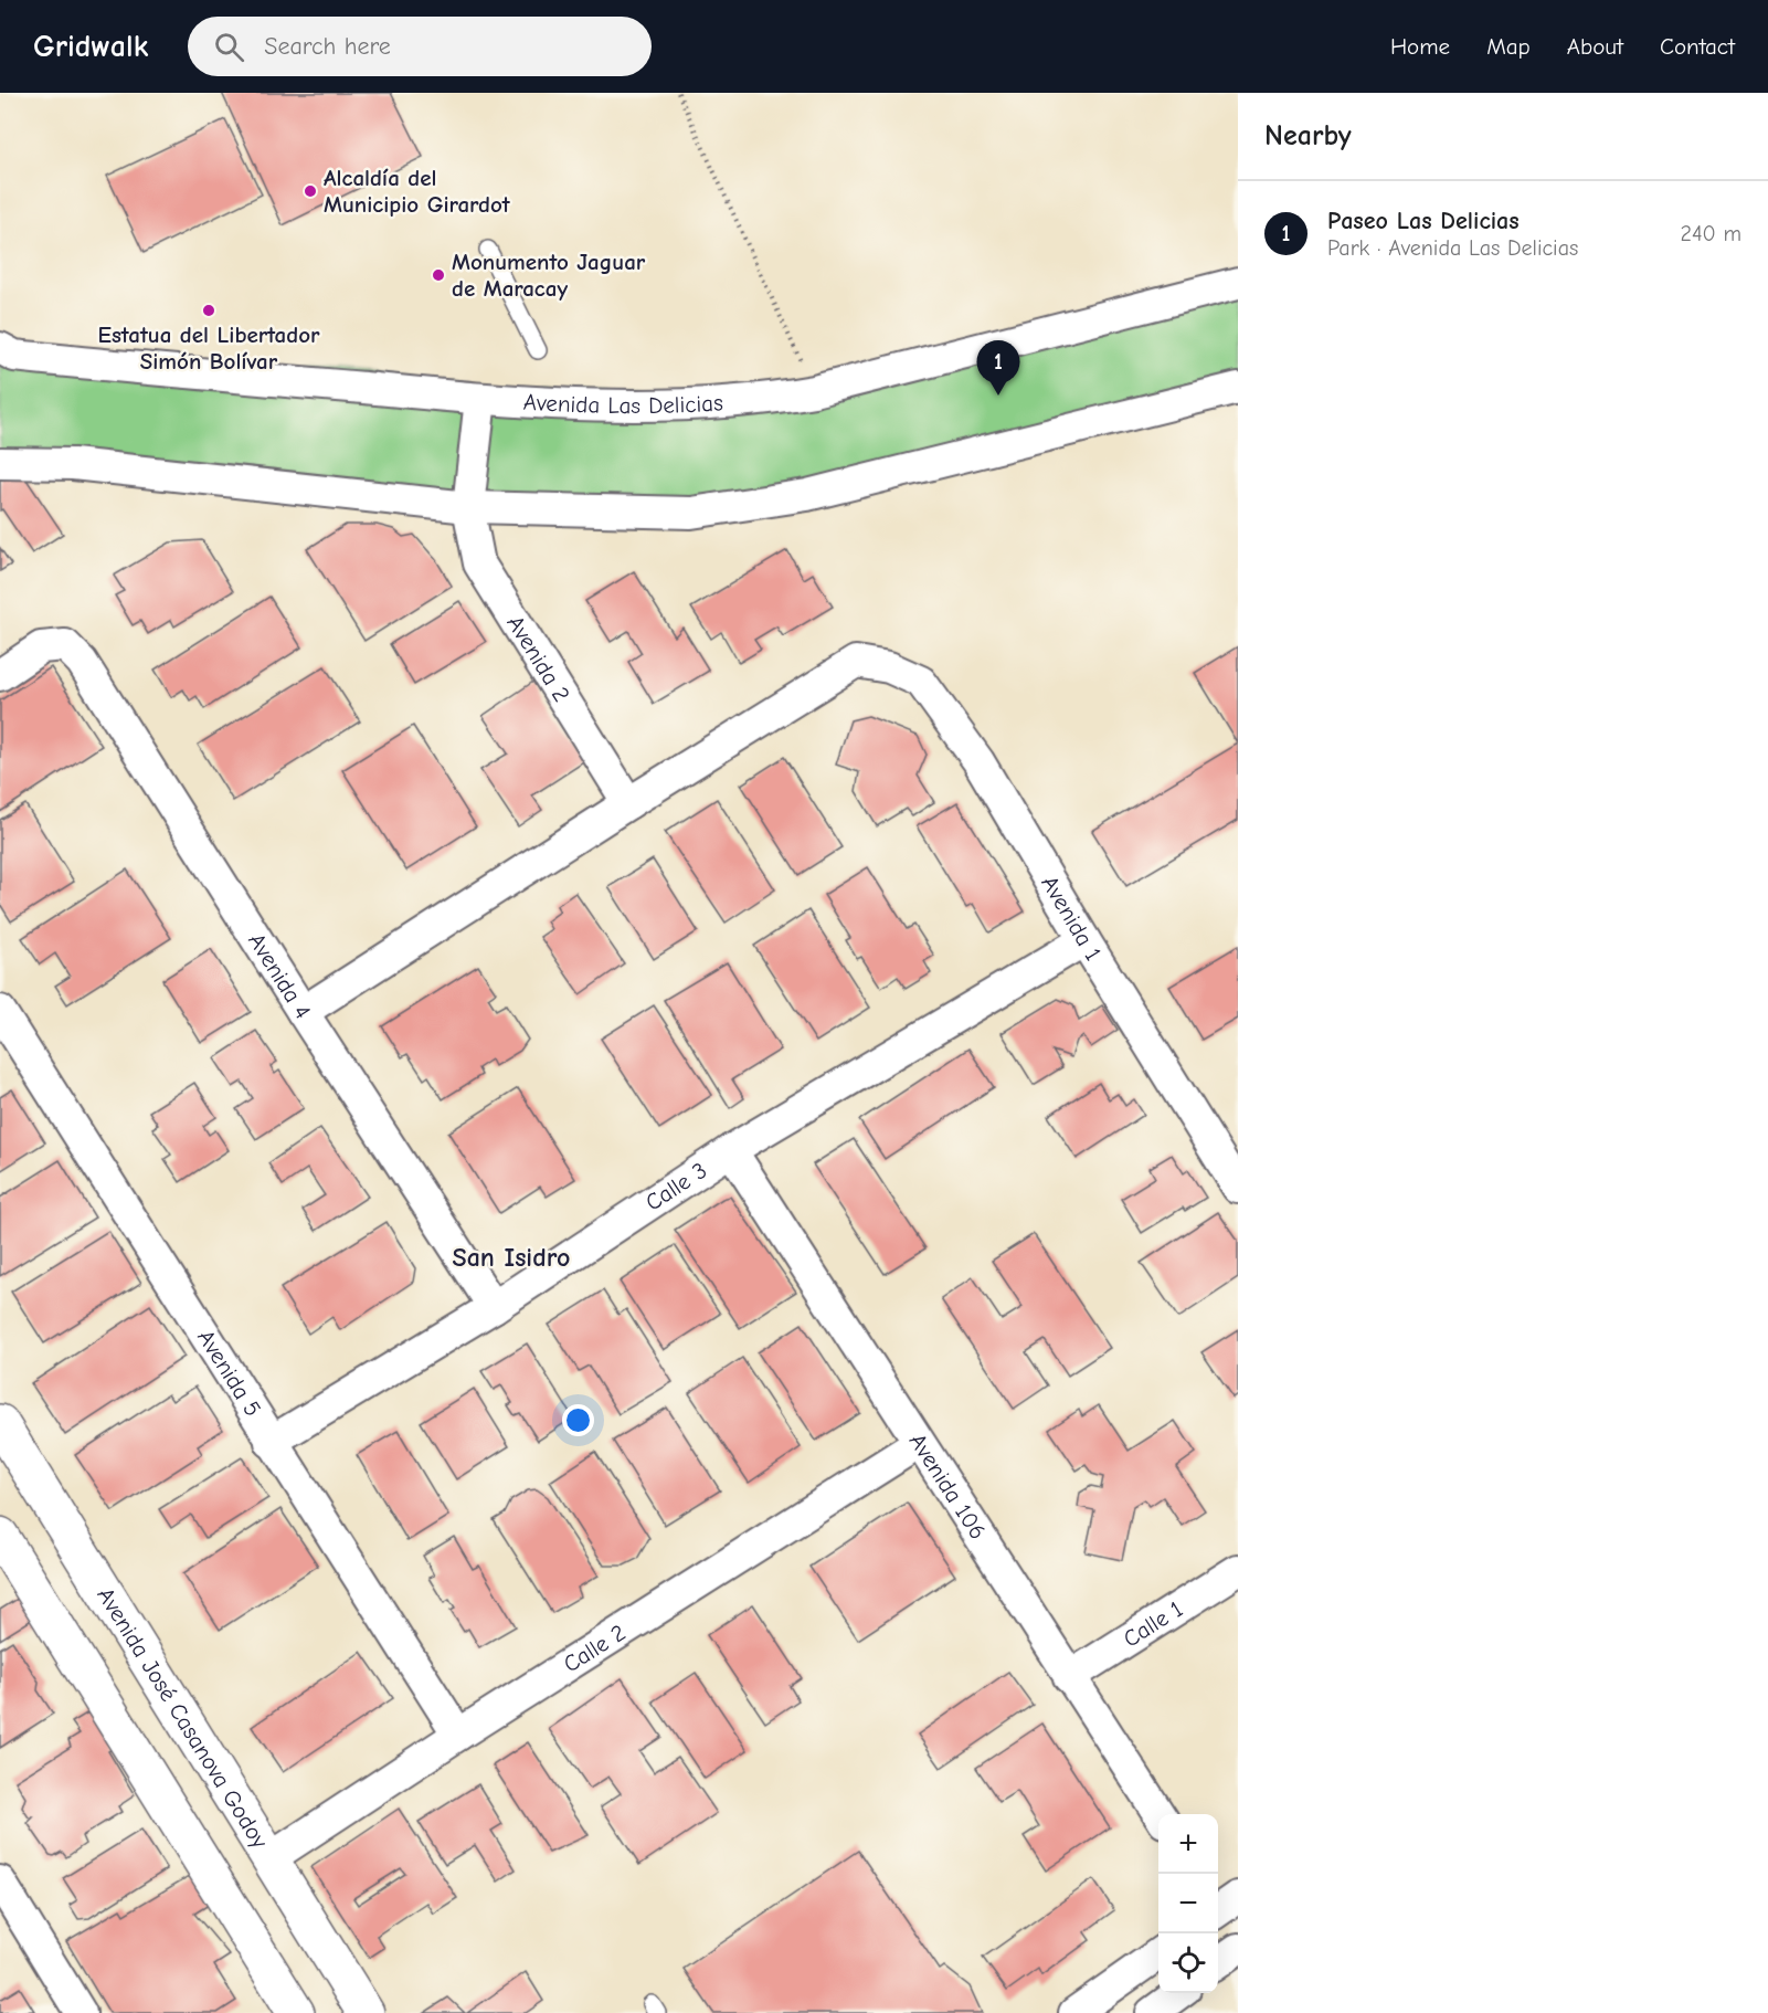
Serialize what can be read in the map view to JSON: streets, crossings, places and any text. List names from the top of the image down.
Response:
{
  "streets": {
    "street": [
      "Avenida Las Delicias",
      "Avenida 2",
      "Avenida 1",
      "Avenida 4",
      "Calle 3",
      "Avenida 5",
      "Avenida 106",
      "Calle 1",
      "Calle 2",
      "Avenida José Casanova Godoy"
    ]
  },
  "crossings": [
    ["Avenida Las Delicias", "Avenida 2"],
    ["Avenida 2", "Avenida 1"],
    ["Avenida 1", "Avenida 4"],
    ["Avenida 1", "Calle 3"],
    ["Avenida 4", "Calle 3"],
    ["Calle 3", "Avenida 5"],
    ["Calle 3", "Avenida 106"],
    ["Avenida 5", "Calle 2"],
    ["Avenida 106", "Calle 1"],
    ["Avenida 106", "Calle 2"],
    ["Calle 2", "Avenida José Casanova Godoy"]
  ],
  "districts": ["San Isidro"],
  "places": ["Alcaldía del Municipio Girardot", "Monumento Jaguar de Maracay", "Estatua del Libertador Simón Bolívar"],
  "page": {
    "header": "Gridwalk",
    "search": "Search here",
    "nav": [
      "Home",
      "Map",
      "About",
      "Contact"
    ],
    "heading": "Nearby",
    "list": [
      {
        "mark": "1",
        "name": "Paseo Las Delicias",
        "note": "Park · Avenida Las Delicias",
        "value": "240 m"
      }
    ],
    "pins": "1",
    "map_buttons": ["+", "−"]
  }
}
